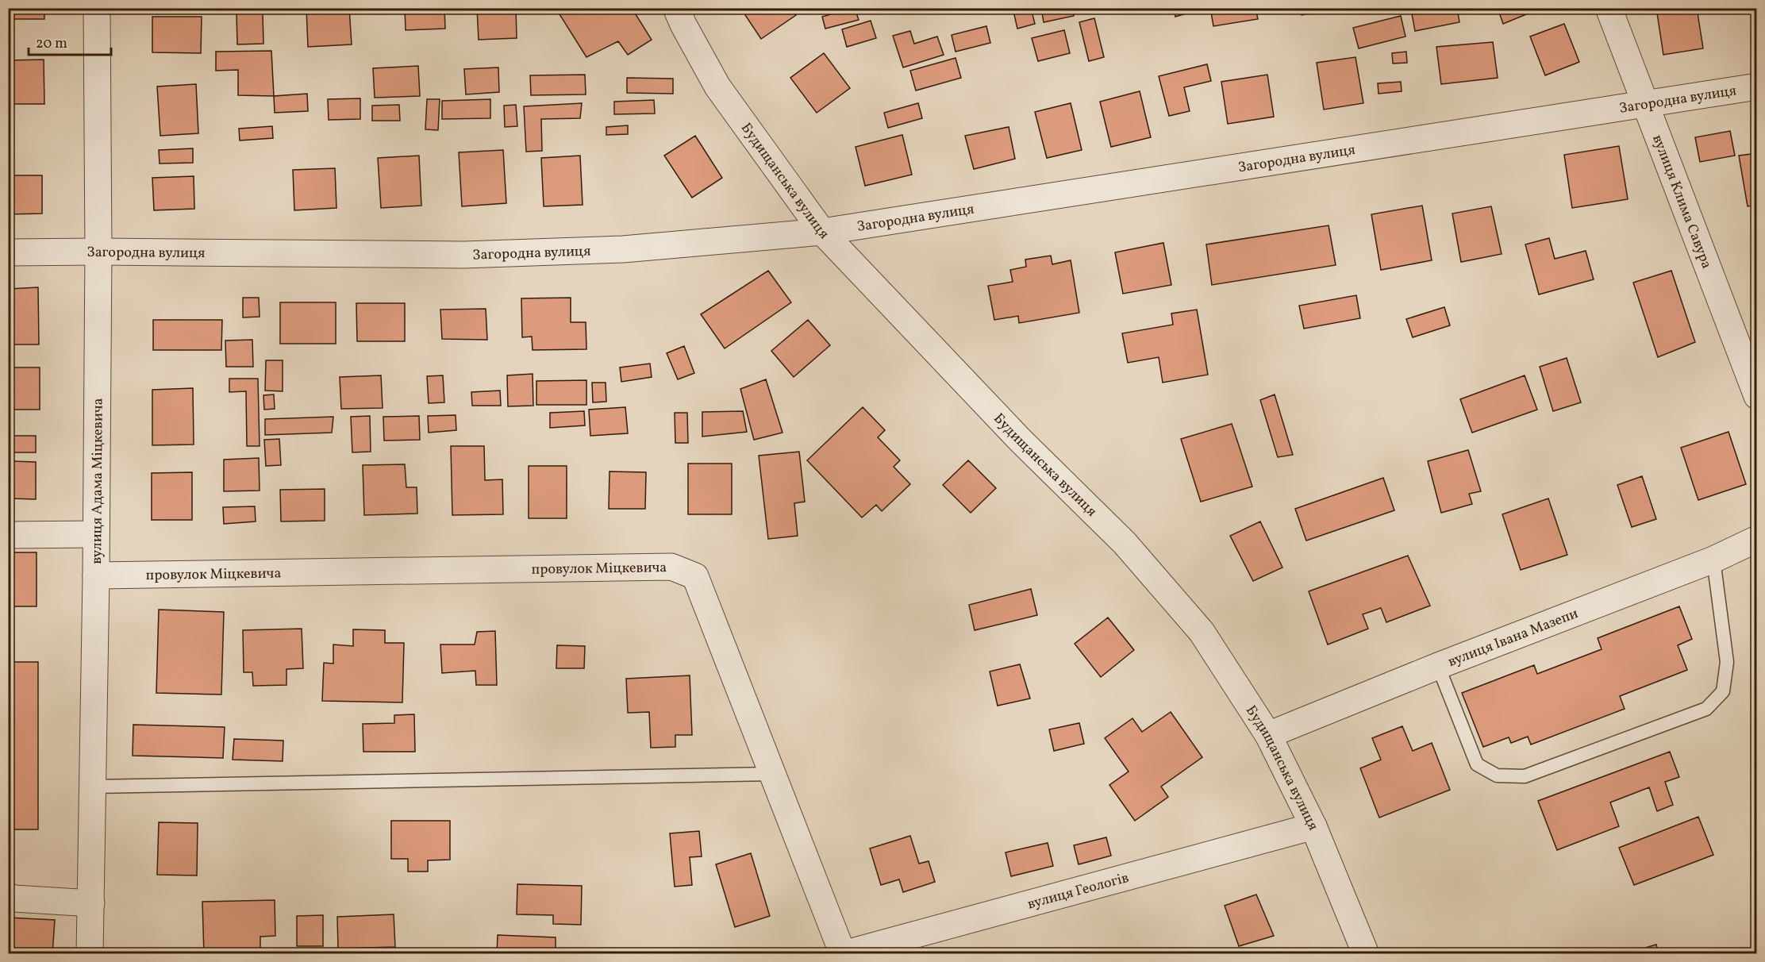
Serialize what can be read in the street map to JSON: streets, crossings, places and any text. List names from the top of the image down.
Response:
{
  "streets": {
    "street": [
      "Загородна вулиця",
      "Будищанська вулиця",
      "вулиця Клима Савура",
      "вулиця Адама Міцкевича",
      "провулок Міцкевича",
      "вулиця Івана Мазепи",
      "вулиця Геологів"
    ]
  },
  "crossings": [
    ["Загородна вулиця", "Будищанська вулиця"],
    ["Загородна вулиця", "вулиця Клима Савура"],
    ["Загородна вулиця", "вулиця Адама Міцкевича"],
    ["Будищанська вулиця", "вулиця Івана Мазепи"],
    ["Будищанська вулиця", "вулиця Геологів"],
    ["вулиця Адама Міцкевича", "провулок Міцкевича"],
    ["провулок Міцкевича", "вулиця Геологів"]
  ],
  "scale_bar": "20 m"
}
